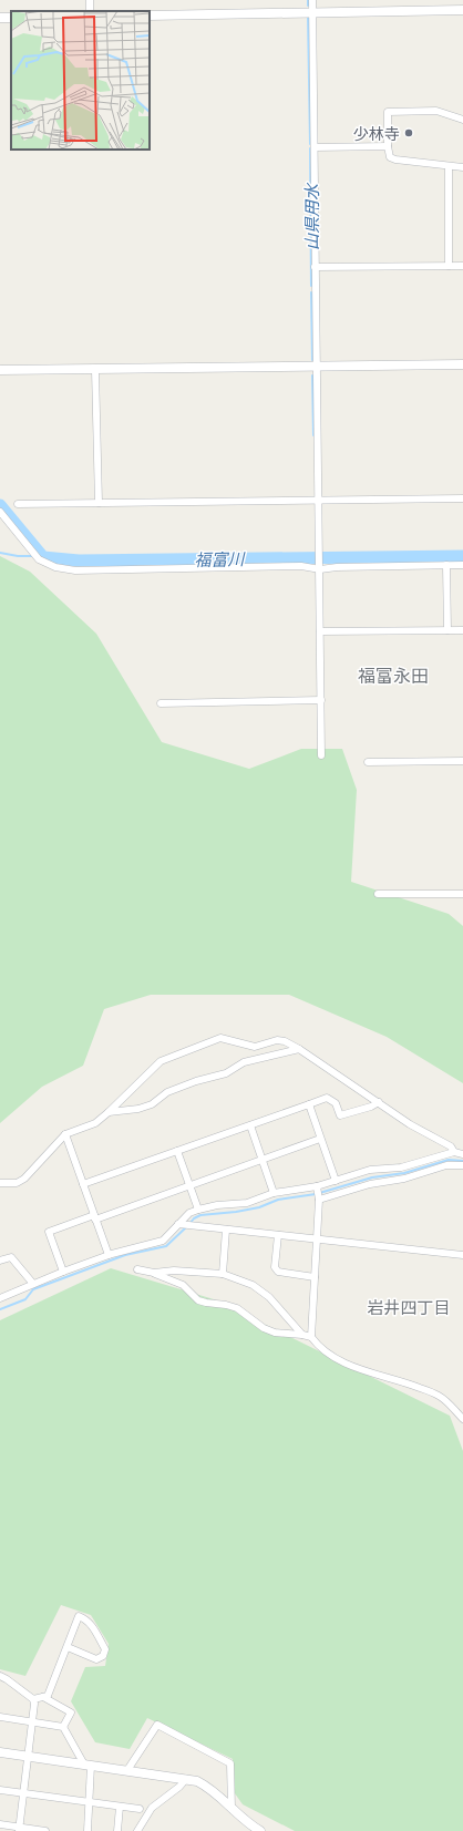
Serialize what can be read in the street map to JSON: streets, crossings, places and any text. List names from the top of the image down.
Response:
{
  "districts": ["福富永田", "岩井四丁目"],
  "water": ["山県用水", "福富川"],
  "places": ["少林寺"]
}
